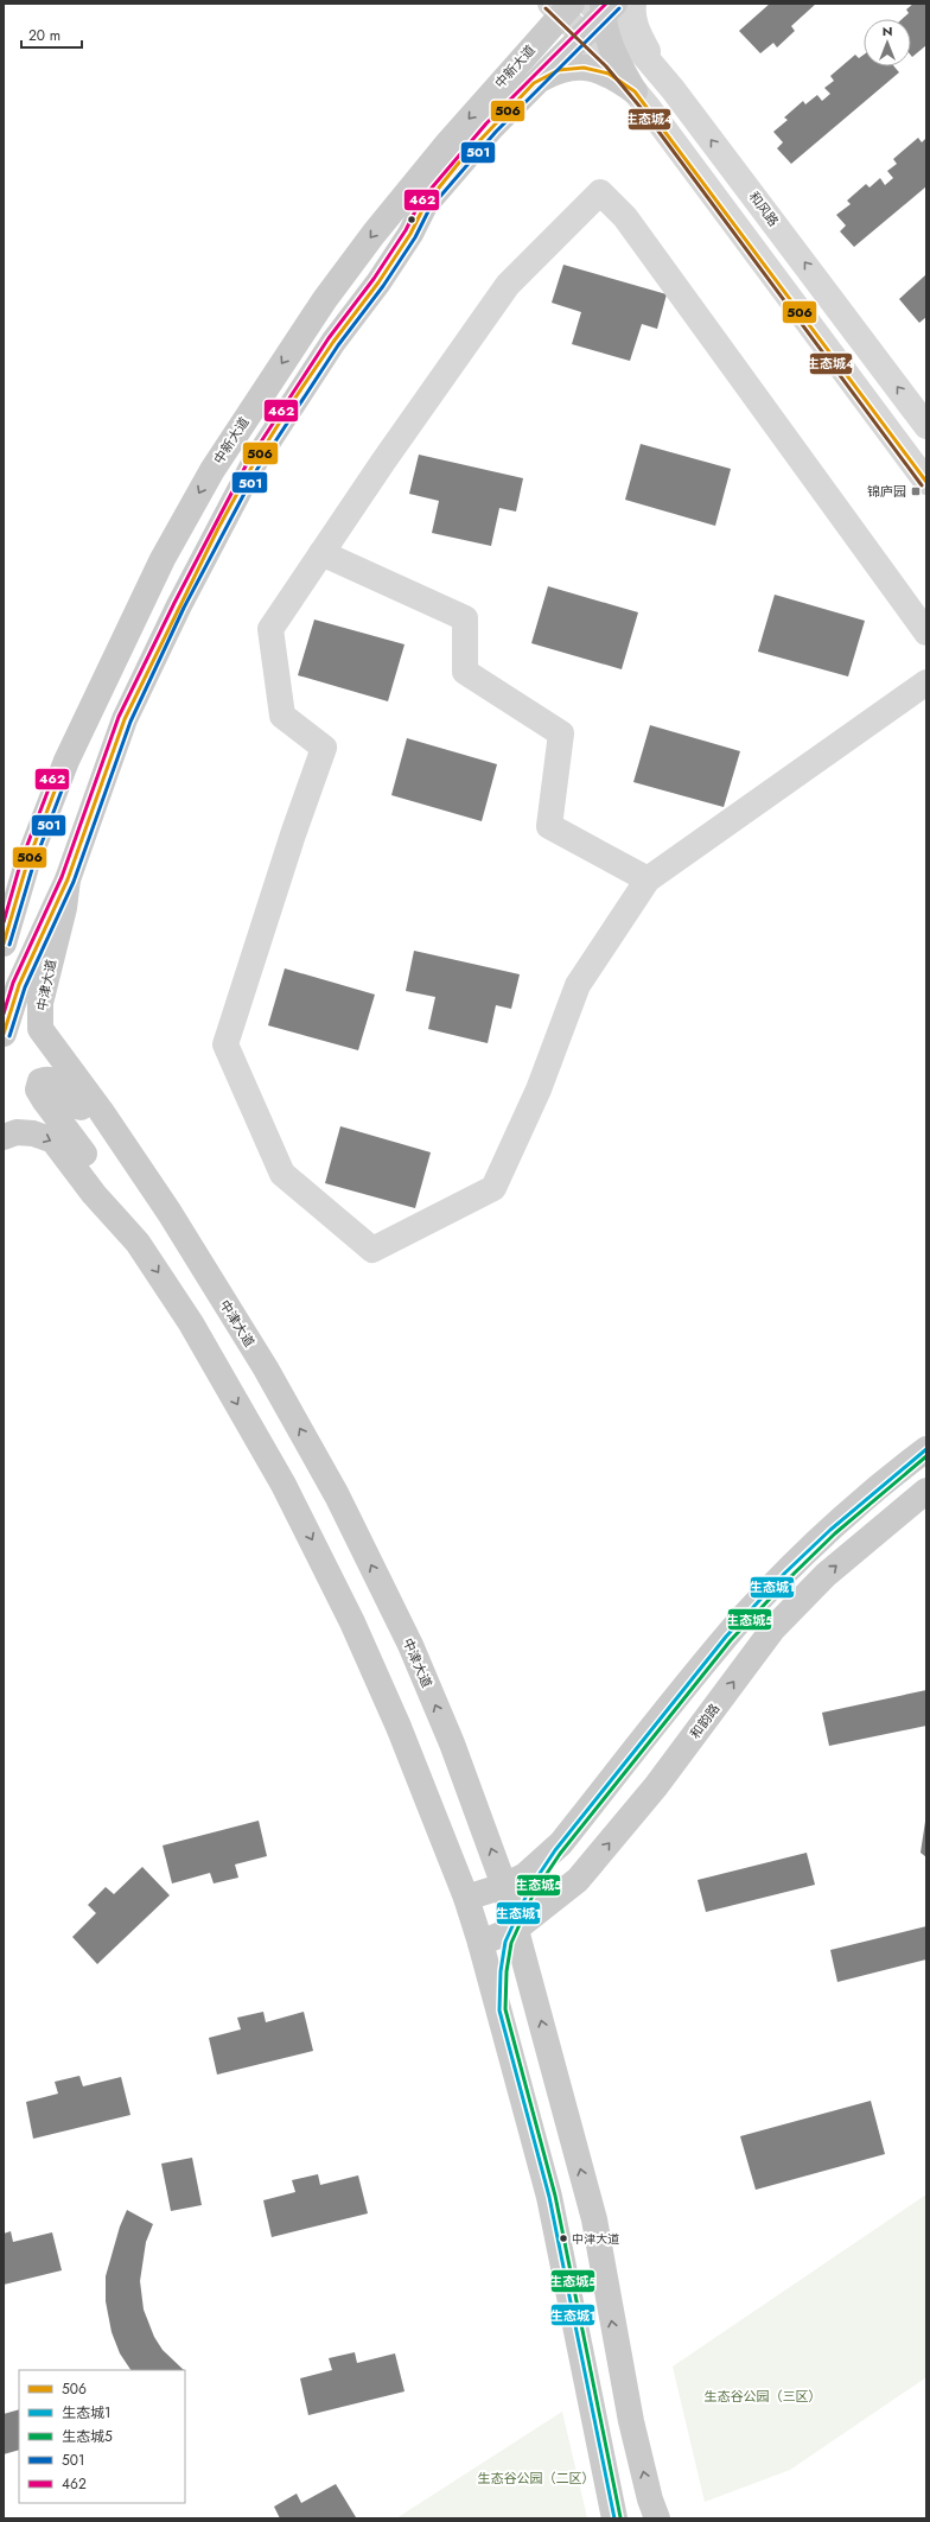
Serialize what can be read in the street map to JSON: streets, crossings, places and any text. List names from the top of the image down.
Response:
{
  "streets": {
    "main road": ["中新大道", "中津大道", "和韵路"],
    "street": ["和风路"]
  },
  "crossings": [
    ["中新大道", "和风路"],
    ["中新大道", "中津大道"],
    ["中津大道", "和韵路"]
  ],
  "parks": ["生态谷公园（三区）", "生态谷公园（二区）"],
  "places": {
    "transit": ["锦庐园"],
    "other": ["中津大道"]
  },
  "lines": [
    "transit line 462",
    "transit line 501",
    "transit line 生态城4",
    "transit line 506",
    "transit line 生态城1",
    "transit line 生态城5"
  ],
  "legend": [
    "506",
    "生态城1",
    "生态城5",
    "501",
    "462"
  ],
  "scale_bar": "20 m",
  "north": "top"
}
